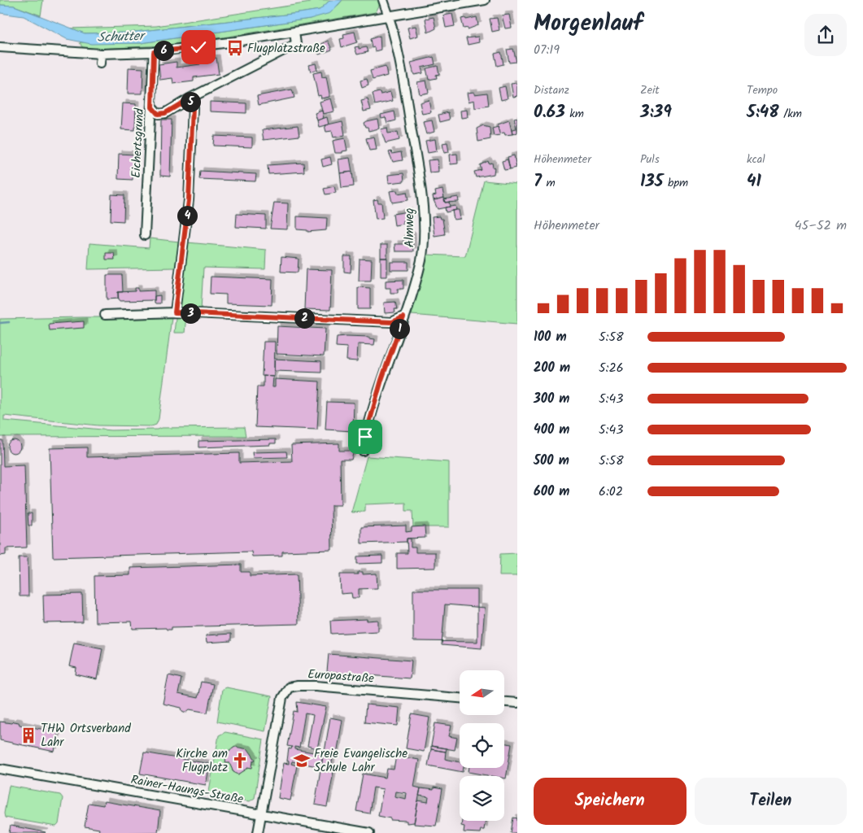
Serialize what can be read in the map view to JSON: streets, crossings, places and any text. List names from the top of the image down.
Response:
{
  "streets": {
    "street": [
      "Eichertsgrund",
      "Almweg",
      "Europastraße",
      "Rainer-Haungs-Straße"
    ]
  },
  "crossings": [
    ["Europastraße", "Rainer-Haungs-Straße"]
  ],
  "water": ["Schutter"],
  "places": {
    "bus stop": ["Flugplatzstraße"],
    "building": ["THW Ortsverband Lahr"],
    "church": ["Kirche am Flugplatz"],
    "school or university": ["Freie Evangelische Schule Lahr"]
  },
  "north": "left",
  "page": {
    "heading": ["Morgenlauf", "07:19"],
    "pins": [
      "6",
      "5",
      "4",
      "3",
      "2",
      "1"
    ],
    "stats": [
      ["Distanz", "0.63 km"],
      ["Zeit", "3:39"],
      ["Tempo", "5:48 /km"],
      ["Höhenmeter", "7 m"],
      ["Puls", "135 bpm"],
      ["kcal", "41"]
    ],
    "chart": ["Höhenmeter", "45–52 m"],
    "list": [
      {
        "name": "100 m",
        "note": "5:58"
      },
      {
        "name": "200 m",
        "note": "5:26"
      },
      {
        "name": "300 m",
        "note": "5:43"
      },
      {
        "name": "400 m",
        "note": "5:43"
      },
      {
        "name": "500 m",
        "note": "5:58"
      },
      {
        "name": "600 m",
        "note": "6:02"
      }
    ],
    "buttons": ["Speichern", "Teilen"]
  }
}
